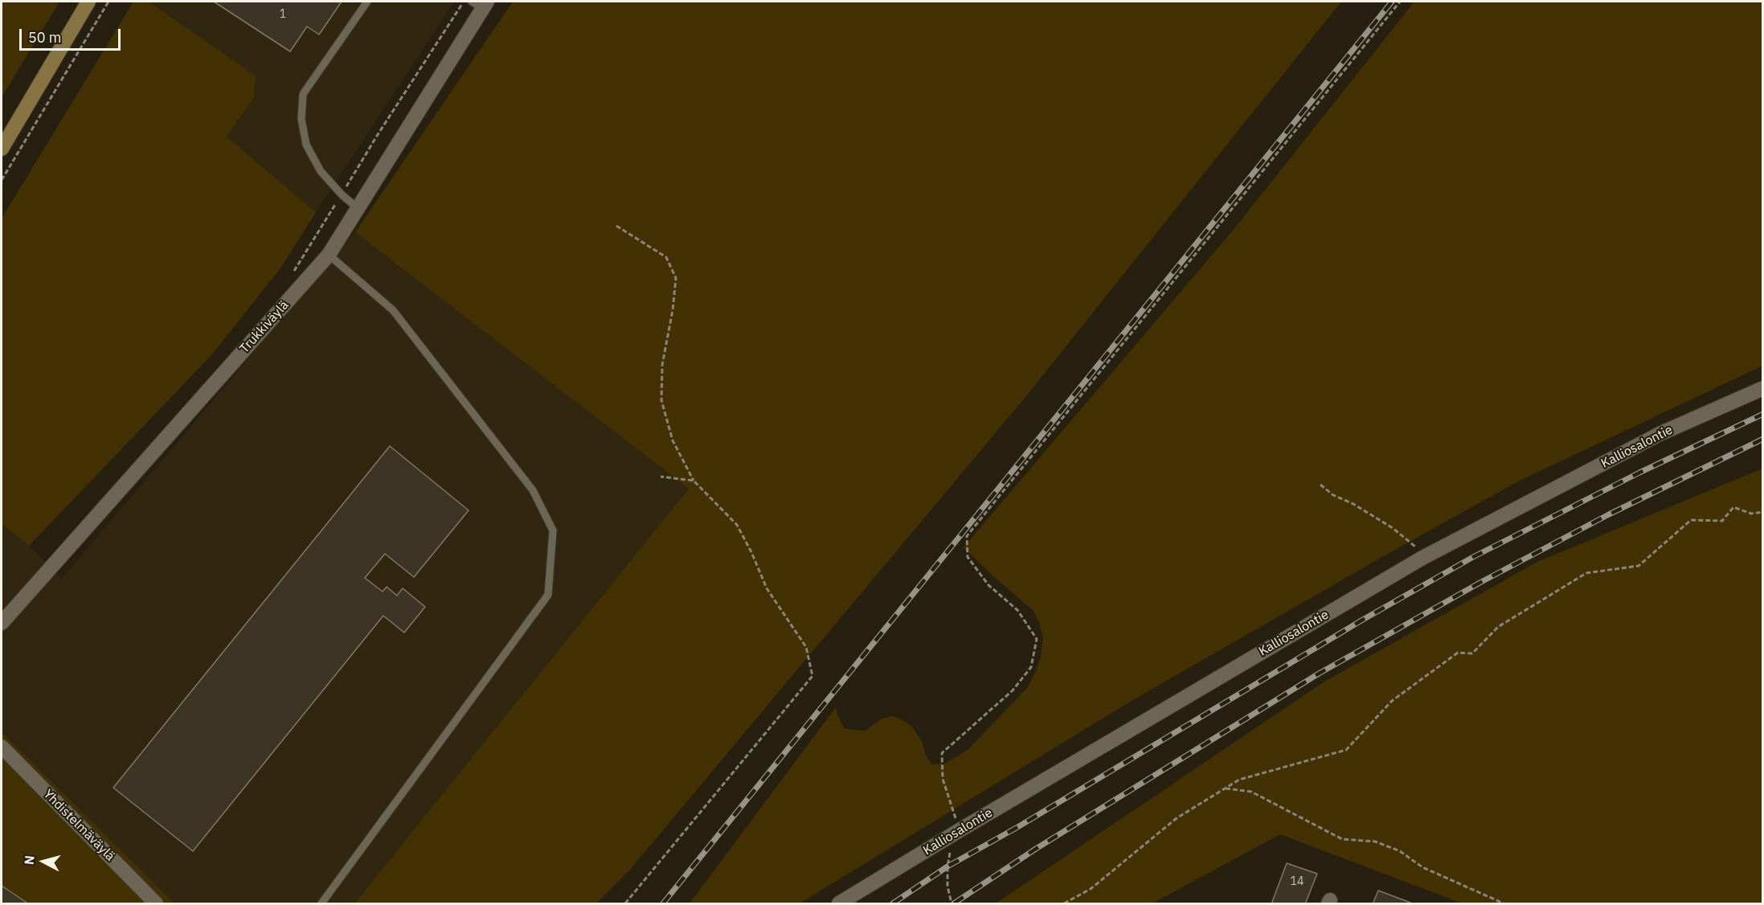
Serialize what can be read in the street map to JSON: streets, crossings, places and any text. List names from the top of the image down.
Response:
{
  "streets": {
    "street": ["Trukkiväylä", "Kalliosalontie", "Yhdistelmäväylä"]
  },
  "house_numbers": ["1", "14"],
  "scale_bar": "50 m",
  "north": "left"
}
